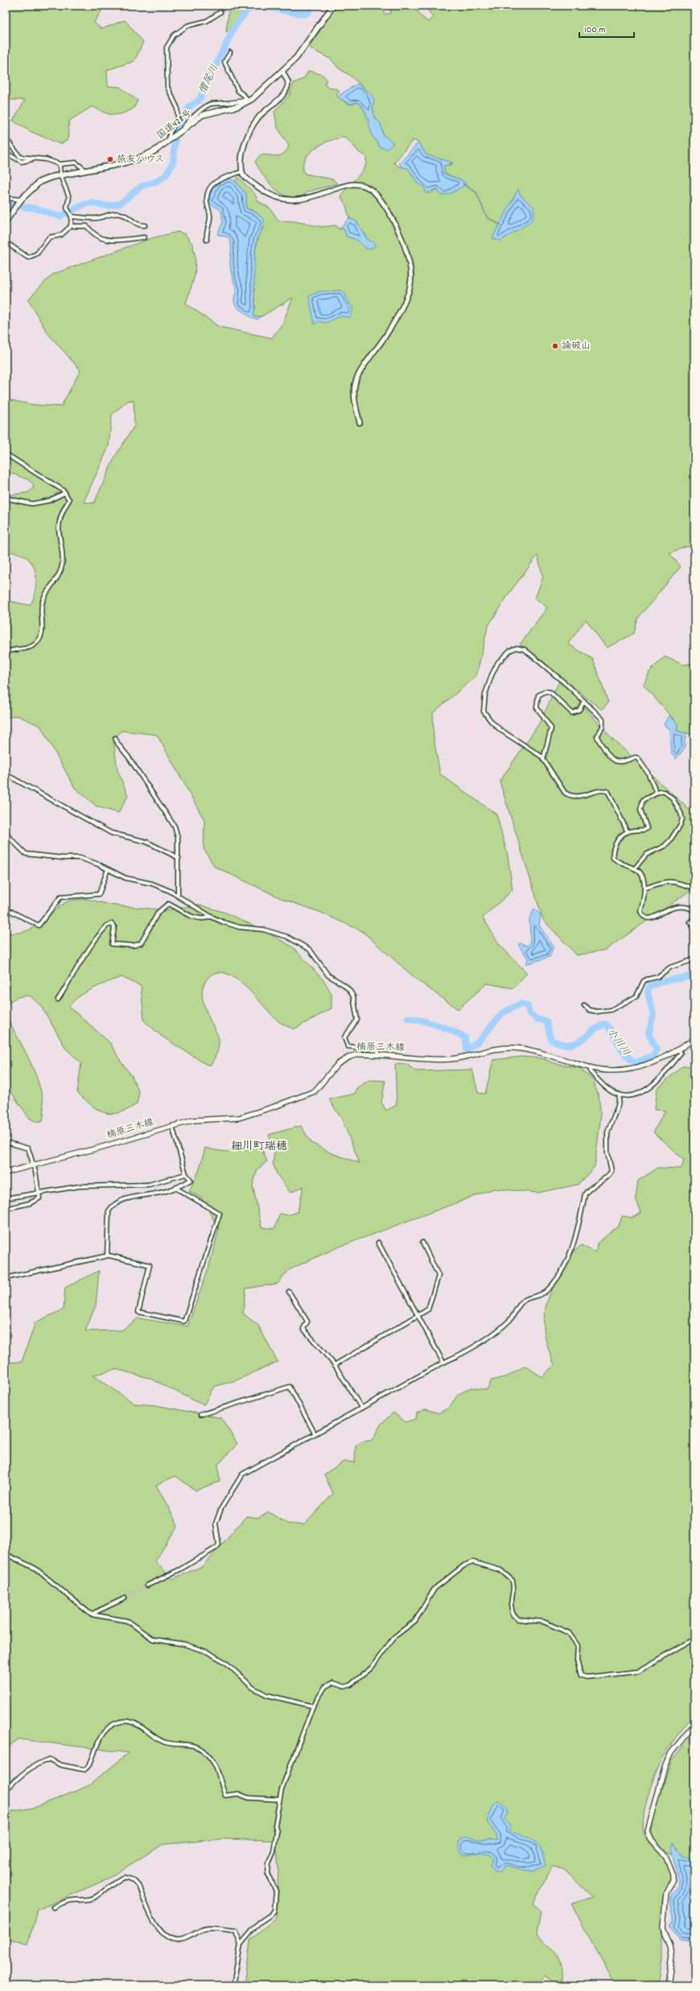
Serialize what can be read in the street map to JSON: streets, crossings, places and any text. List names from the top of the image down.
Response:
{
  "streets": {
    "highway": ["国道428号"],
    "main road": ["楠原三木線"]
  },
  "districts": ["細川町瑞穂"],
  "water": ["僧尾川", "小川川"],
  "places": ["旅友ハウス", "論破山"],
  "scale_bar": "100 m"
}
